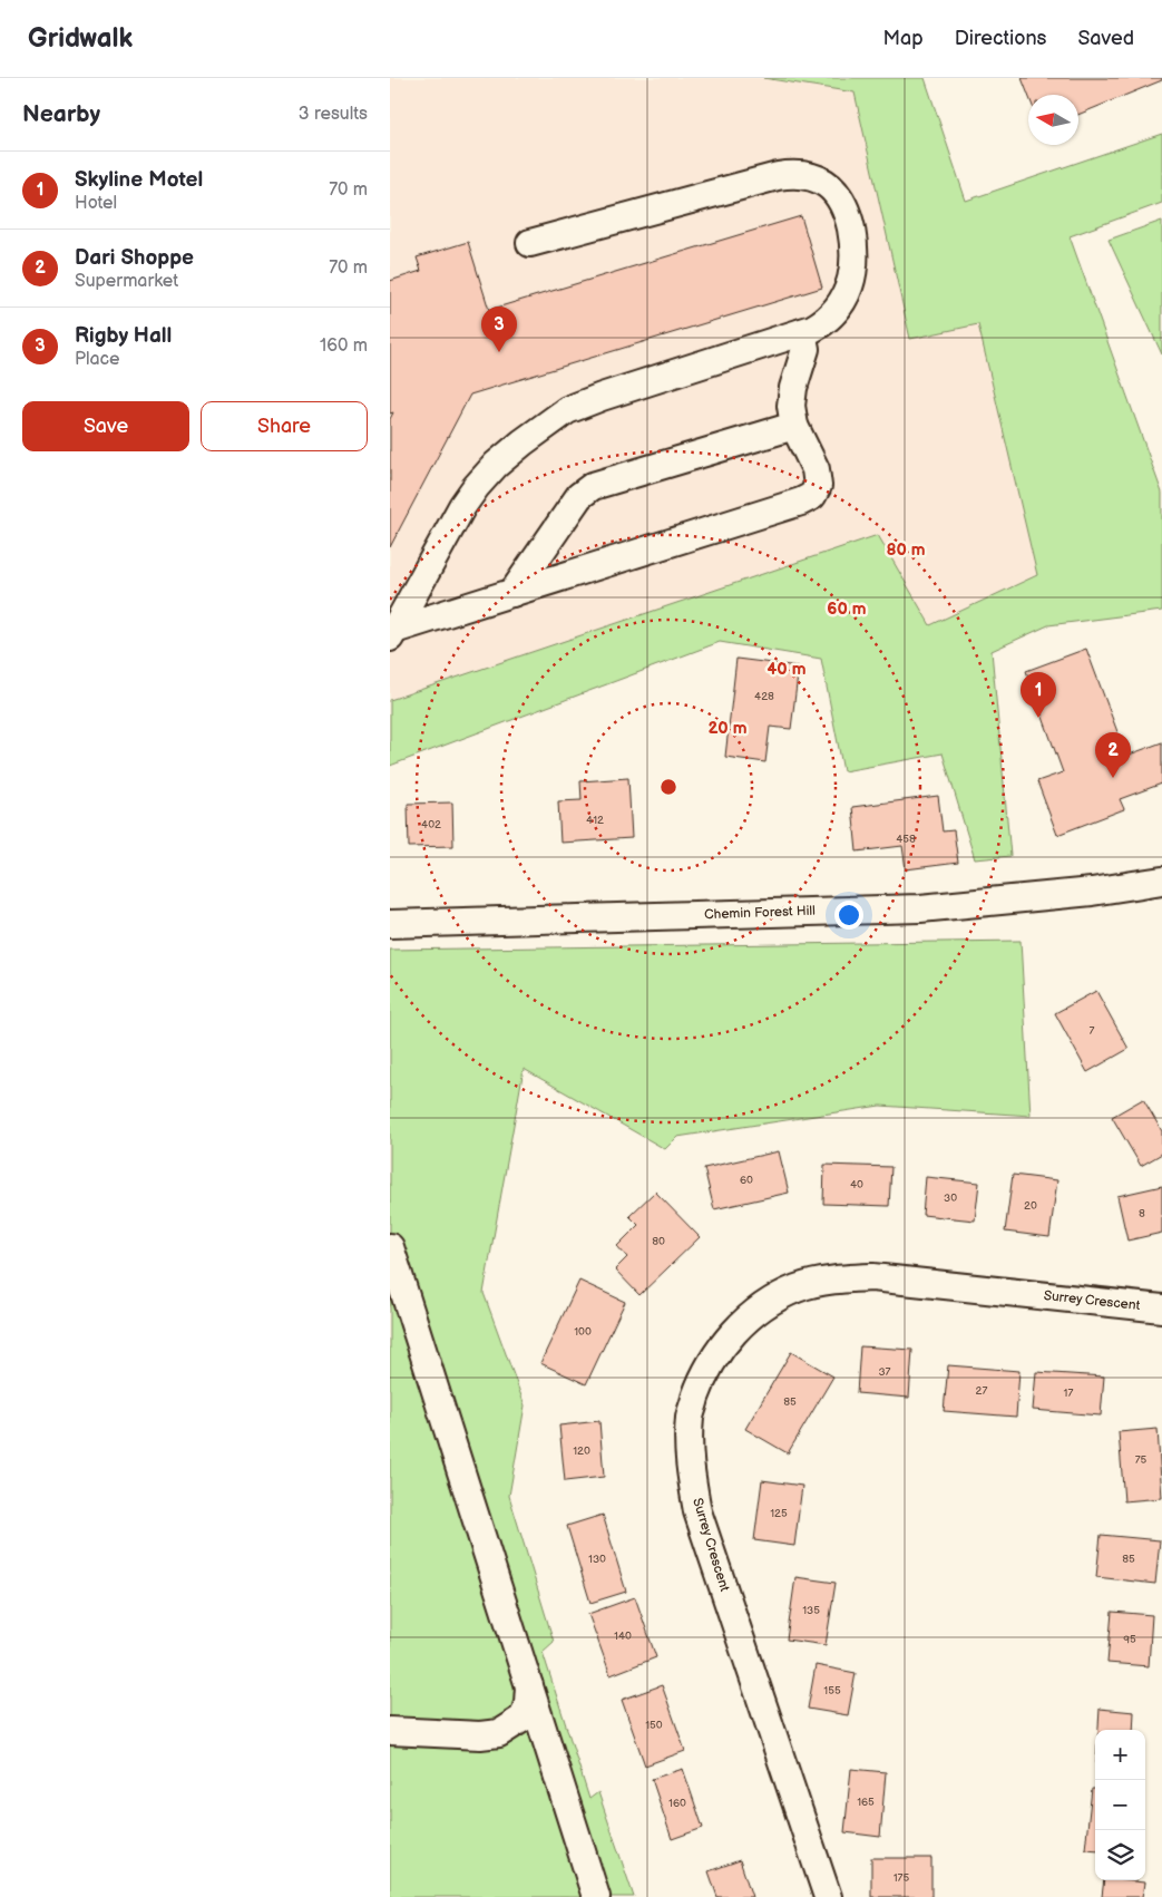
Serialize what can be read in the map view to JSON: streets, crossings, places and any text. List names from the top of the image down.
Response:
{
  "streets": {
    "street": ["Chemin Forest Hill", "Surrey Crescent"]
  },
  "house_numbers": [
    "428",
    "412",
    "402",
    "458",
    "7",
    "60",
    "40",
    "30",
    "20",
    "8",
    "80",
    "100",
    "37",
    "27",
    "17",
    "85",
    "120",
    "75",
    "125",
    "130",
    "85",
    "135",
    "140",
    "95",
    "155",
    "150",
    "165",
    "160",
    "175"
  ],
  "north": "left",
  "page": {
    "header": "Gridwalk",
    "nav": ["Map", "Directions", "Saved"],
    "heading": ["Nearby", "3 results"],
    "list": [
      {
        "mark": "1",
        "name": "Skyline Motel",
        "note": "Hotel",
        "value": "70 m"
      },
      {
        "mark": "2",
        "name": "Dari Shoppe",
        "note": "Supermarket",
        "value": "70 m"
      },
      {
        "mark": "3",
        "name": "Rigby Hall",
        "note": "Place",
        "value": "160 m"
      }
    ],
    "pins": ["3", "1", "2"],
    "buttons": ["Save", "Share"],
    "map_buttons": ["+", "−"]
  },
  "rings": [
    "80 m",
    "60 m",
    "40 m",
    "20 m"
  ]
}
